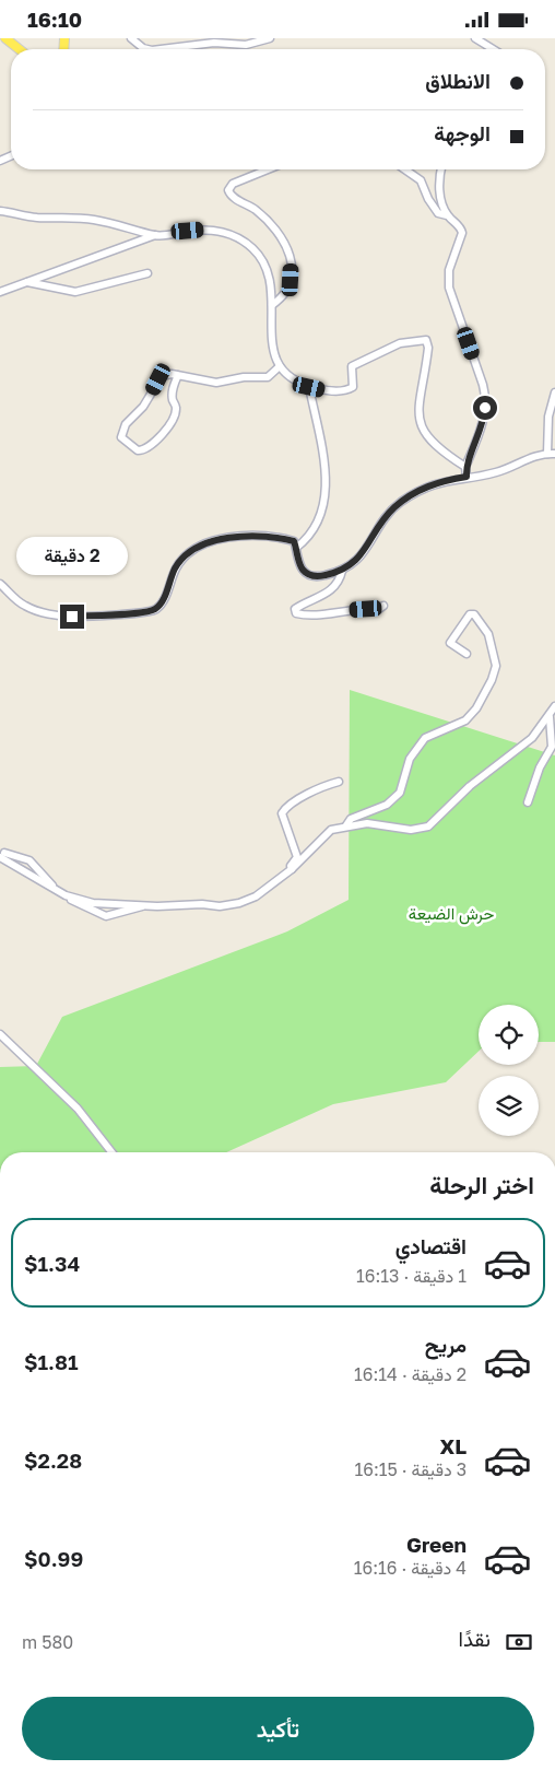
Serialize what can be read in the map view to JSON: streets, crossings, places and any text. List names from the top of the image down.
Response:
{
  "parks": ["حرش الضيعة"],
  "page": {
    "status": "16:10",
    "banner": ["الانطلاق", "الوجهة"],
    "bubble": "2 دقيقة",
    "heading": "اختر الرحلة",
    "list": [
      {
        "name": "اقتصادي",
        "note": "1 دقيقة · 16:13",
        "value": "$1.34"
      },
      {
        "name": "مريح",
        "note": "2 دقيقة · 16:14",
        "value": "$1.81"
      },
      {
        "name": "XL",
        "note": "3 دقيقة · 16:15",
        "value": "$2.28"
      },
      {
        "name": "Green",
        "note": "4 دقيقة · 16:16",
        "value": "$0.99"
      }
    ],
    "pay": ["نقدًا", "580 m"],
    "buttons": "تأكيد"
  }
}
